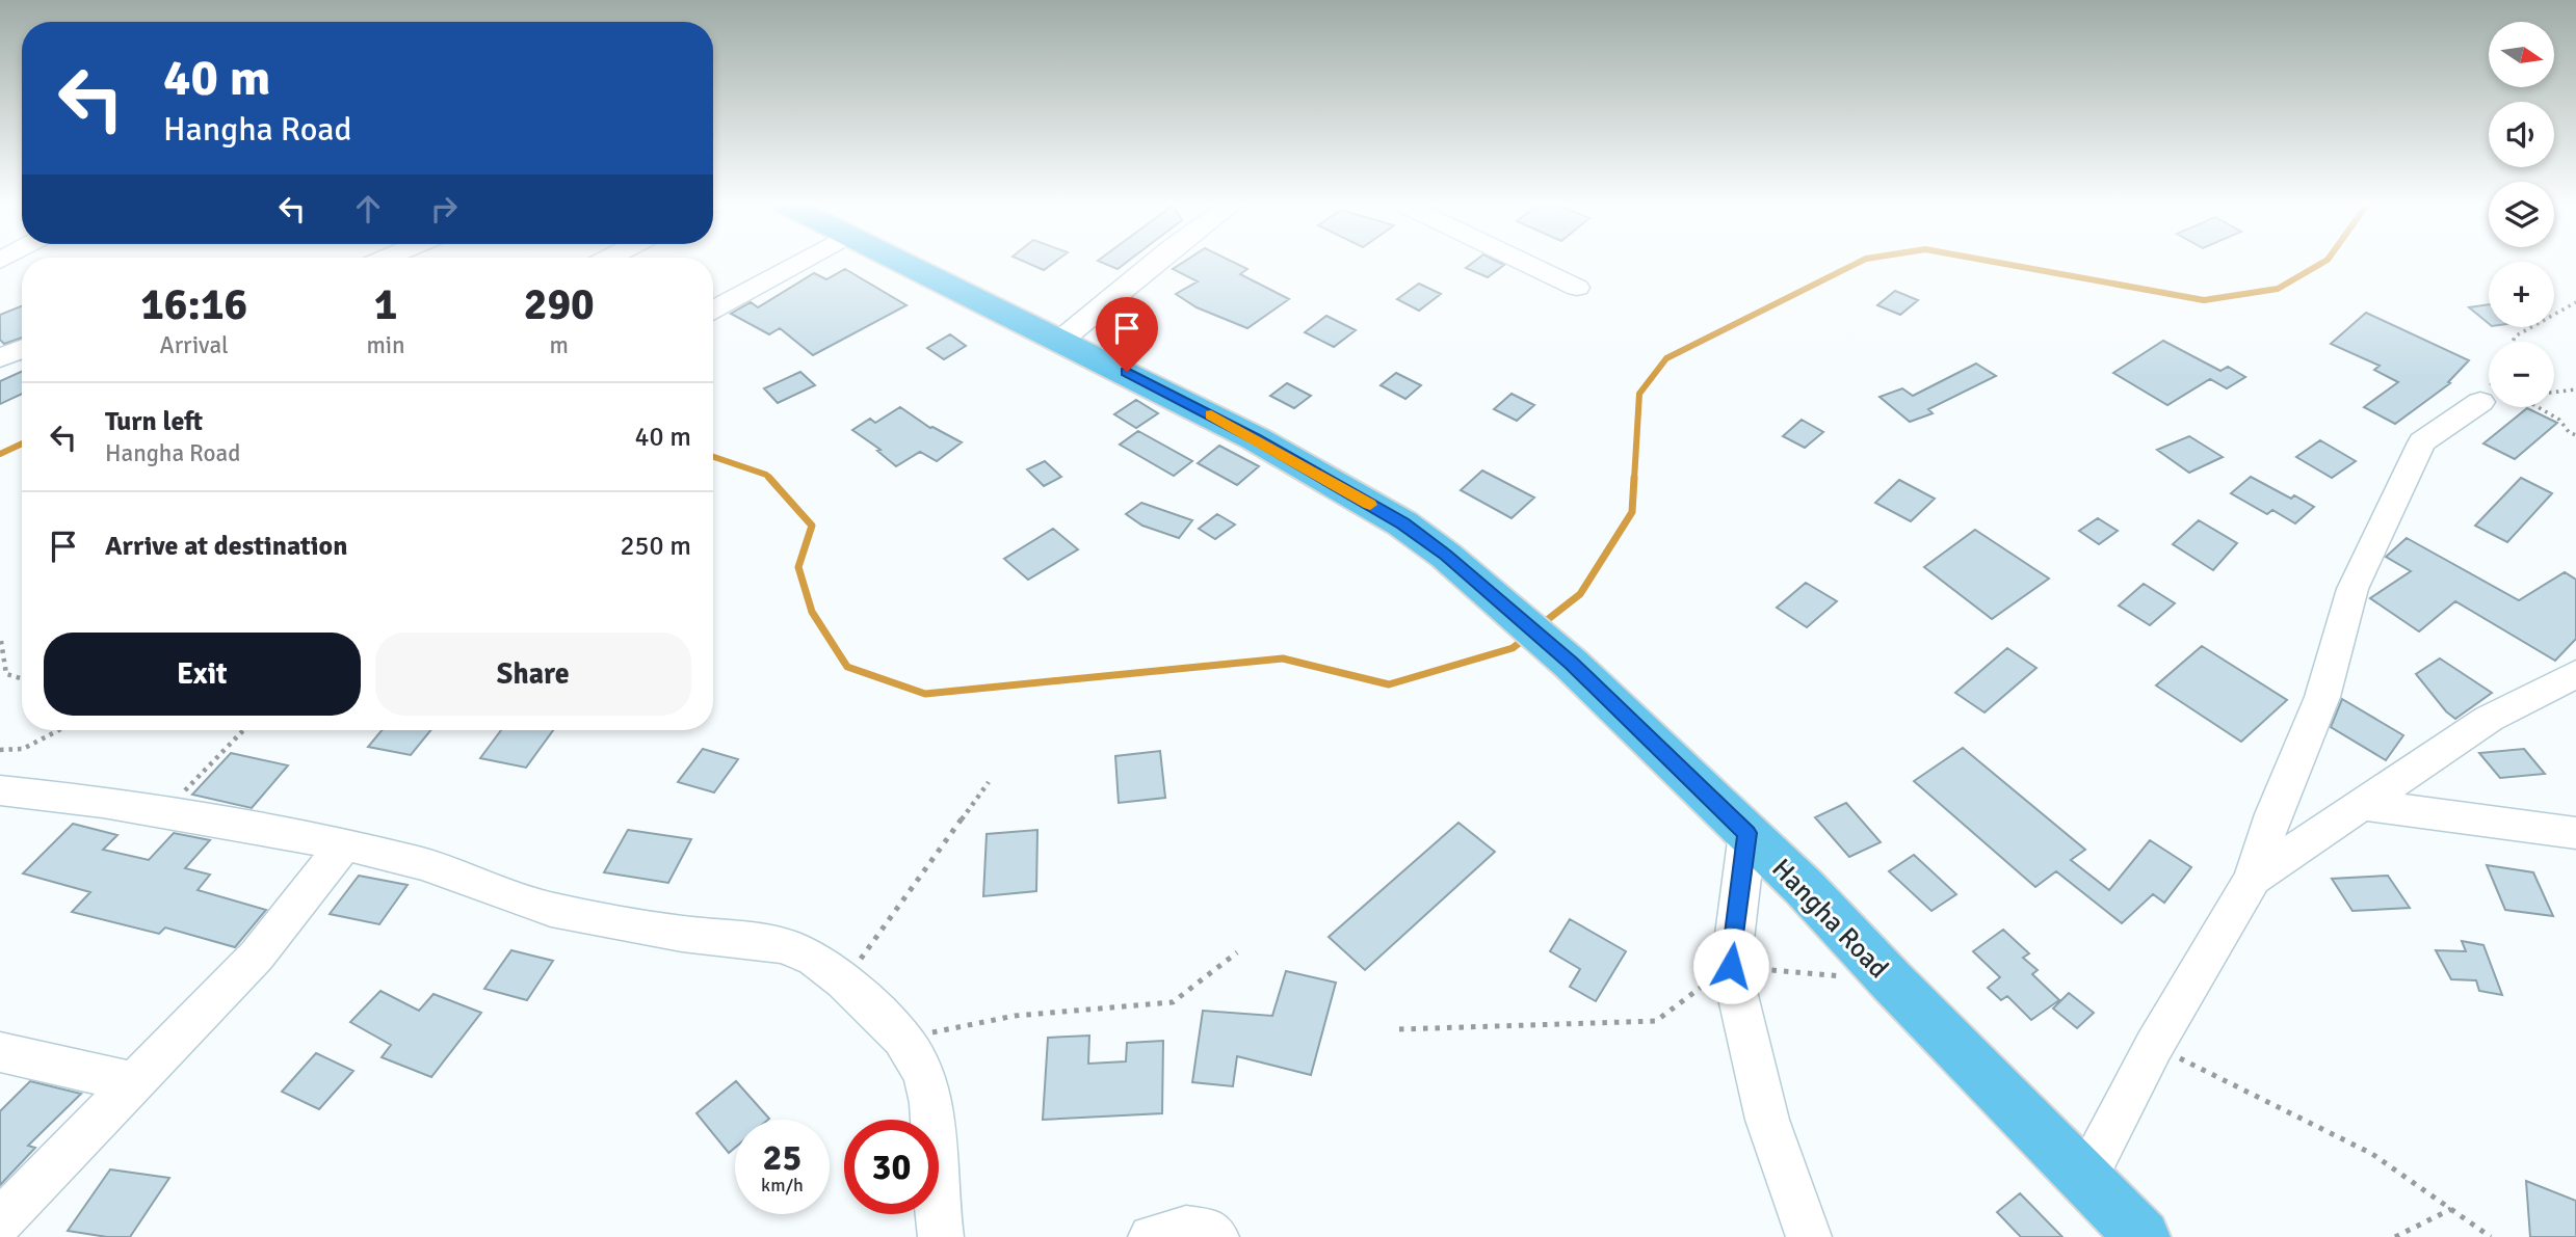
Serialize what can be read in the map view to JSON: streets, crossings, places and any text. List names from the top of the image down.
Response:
{
  "streets": {
    "highway": ["Hangha Road"]
  },
  "north": "right",
  "page": {
    "map_buttons": ["+", "−"],
    "turn": ["40 m", "Hangha Road"],
    "eta": [
      "16:16",
      "Arrival",
      "1",
      "min",
      "290",
      "m"
    ],
    "list": [
      {
        "name": "Turn left",
        "note": "Hangha Road",
        "value": "40 m"
      },
      {
        "name": "Arrive at destination",
        "value": "250 m"
      }
    ],
    "buttons": ["Exit", "Share"],
    "speed": "25 km/h",
    "limit": "30"
  }
}
